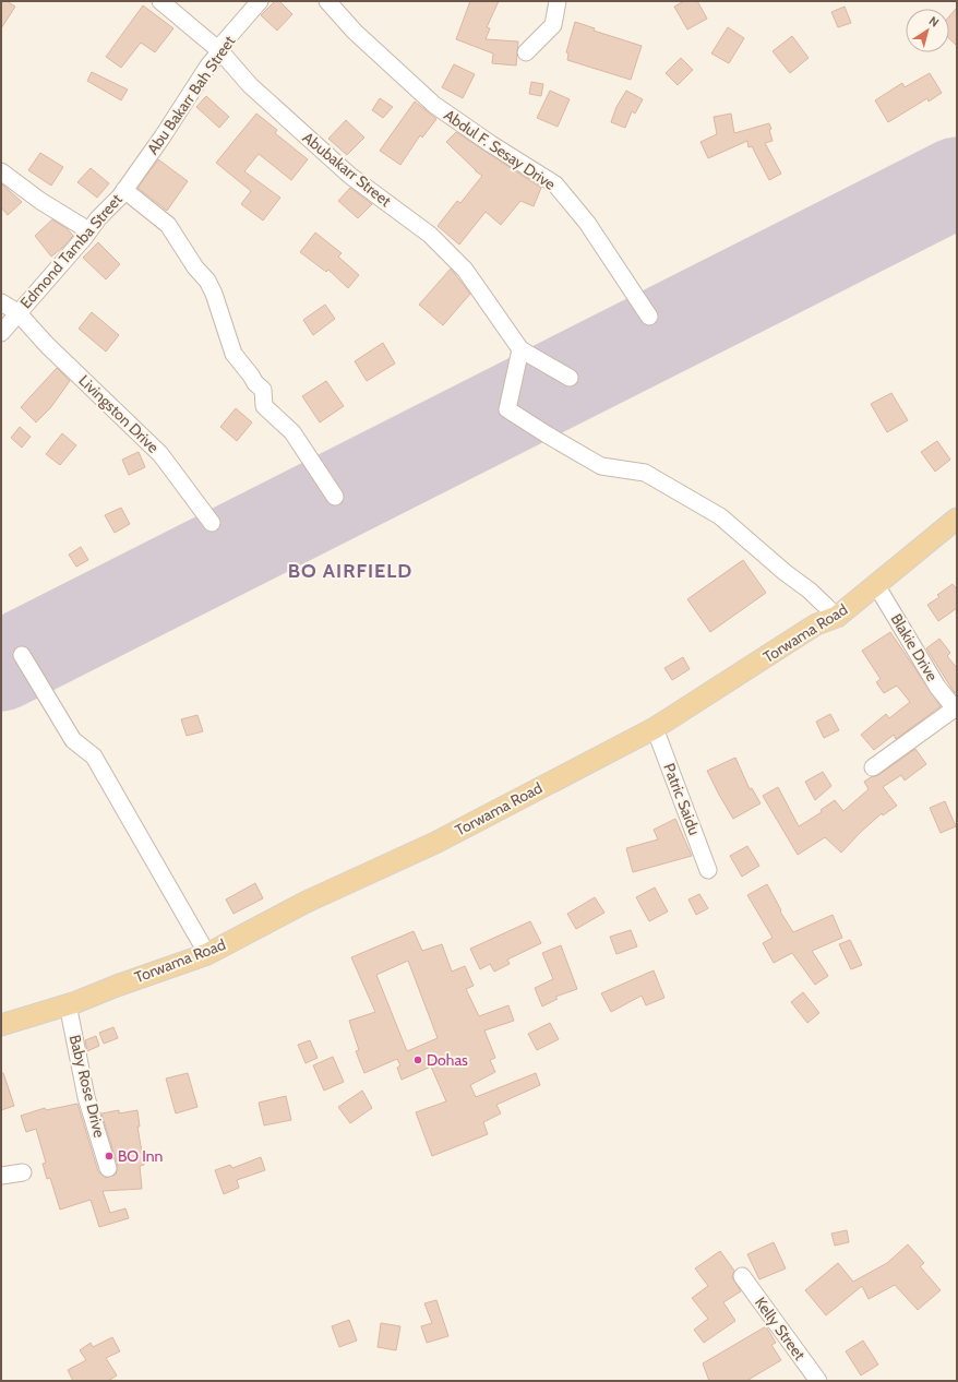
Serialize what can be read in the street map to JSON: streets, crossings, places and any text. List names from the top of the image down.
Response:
{
  "streets": {
    "main road": ["Torwama Road"],
    "street": [
      "Abu Bakarr Bah Street",
      "Abdul F. Sesay Drive",
      "Abubakarr Street",
      "Edmond Tamba Street",
      "Livingston Drive",
      "Blakie Drive",
      "Patric Saidu",
      "Baby Rose Drive",
      "Kelly Street"
    ]
  },
  "crossings": [
    ["Abu Bakarr Bah Street", "Abubakarr Street"],
    ["Abu Bakarr Bah Street", "Edmond Tamba Street"],
    ["Edmond Tamba Street", "Livingston Drive"],
    ["Torwama Road", "Blakie Drive"],
    ["Torwama Road", "Patric Saidu"],
    ["Torwama Road", "Baby Rose Drive"]
  ],
  "districts": ["BO AIRFIELD"],
  "places": ["Dohas", "BO Inn"],
  "north": "top right"
}
